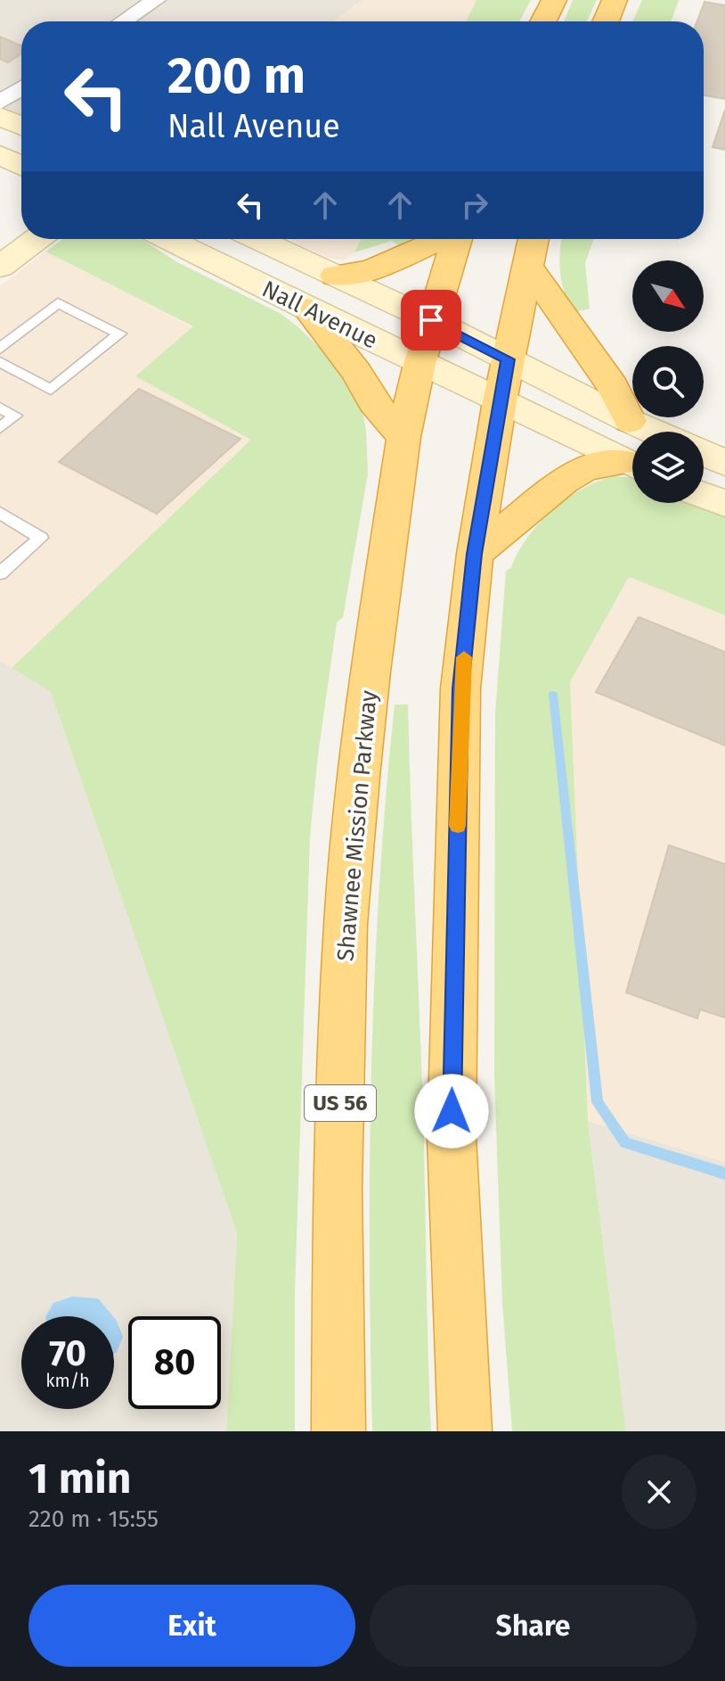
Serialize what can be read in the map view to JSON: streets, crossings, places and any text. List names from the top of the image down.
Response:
{
  "streets": {
    "highway": ["Shawnee Mission Parkway", "US 56"],
    "main road": ["Nall Avenue"]
  },
  "crossings": [
    ["Nall Avenue", "Shawnee Mission Parkway"]
  ],
  "north": "bottom right",
  "page": {
    "turn": ["200 m", "Nall Avenue"],
    "speed": "70 km/h",
    "limit": "80",
    "heading": ["1 min", "220 m · 15:55"],
    "buttons": ["Exit", "Share"]
  }
}
